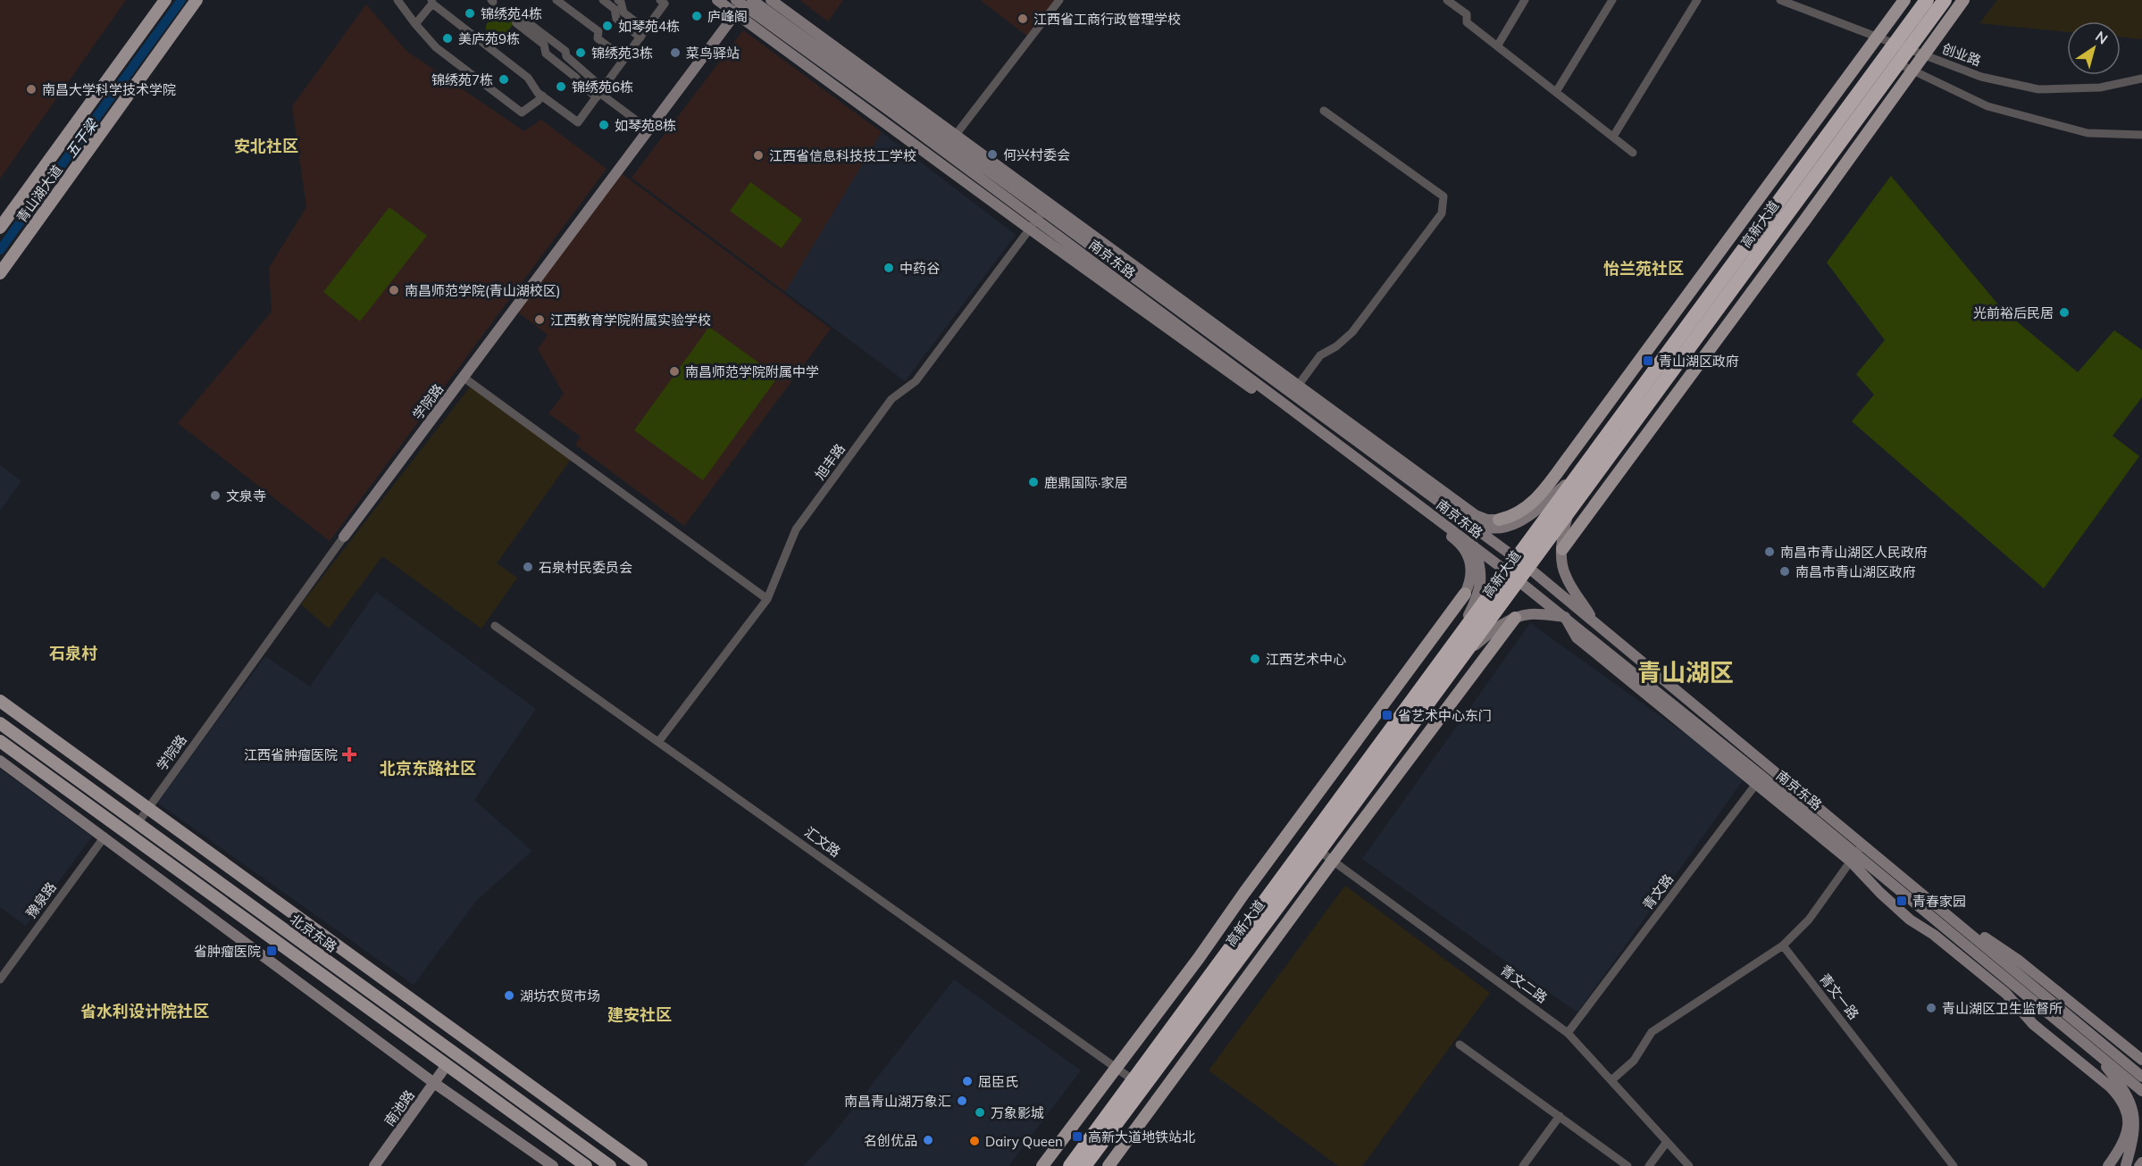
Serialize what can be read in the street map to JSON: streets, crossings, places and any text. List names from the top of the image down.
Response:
{
  "streets": {
    "highway": ["高新大道"],
    "main road": [
      "青山湖大道",
      "南京东路",
      "学院路",
      "北京东路",
      "南池路"
    ],
    "street": [
      "创业路",
      "旭丰路",
      "汇文路",
      "青文路",
      "豫泉路",
      "青文二路",
      "青文一路"
    ]
  },
  "crossings": [
    ["创业路", "高新大道"],
    ["高新大道", "南京东路"],
    ["高新大道", "汇文路"],
    ["高新大道", "青文二路"],
    ["南京东路", "学院路"],
    ["南京东路", "旭丰路"],
    ["南京东路", "青文路"],
    ["学院路", "北京东路"],
    ["旭丰路", "汇文路"],
    ["青文路", "青文二路"]
  ],
  "districts": [
    "安北社区",
    "怡兰苑社区",
    "石泉村",
    "青山湖区",
    "北京东路社区",
    "省水利设计院社区",
    "建安社区"
  ],
  "water": ["五干梁"],
  "places": {
    "other": [
      "锦绣苑4栋",
      "庐峰阁",
      "江西省工商行政管理学校",
      "如琴苑4栋",
      "美庐苑9栋",
      "锦绣苑3栋",
      "菜鸟驿站",
      "锦绣苑7栋",
      "锦绣苑6栋",
      "南昌大学科学技术学院",
      "如琴苑8栋",
      "何兴村委会",
      "江西省信息科技技工学校",
      "中药谷",
      "南昌师范学院(青山湖校区)",
      "光前裕后民居",
      "江西教育学院附属实验学校",
      "南昌师范学院附属中学",
      "鹿鼎国际·家居",
      "文泉寺",
      "南昌市青山湖区人民政府",
      "石泉村民委员会",
      "南昌市青山湖区政府",
      "江西艺术中心",
      "湖坊农贸市场",
      "青山湖区卫生监督所",
      "屈臣氏",
      "南昌青山湖万象汇",
      "万象影城",
      "名创优品",
      "Dairy Queen"
    ],
    "transit": [
      "青山湖区政府",
      "省艺术中心东门",
      "青春家园",
      "省肿瘤医院",
      "高新大道地铁站北"
    ],
    "health": ["江西省肿瘤医院"]
  },
  "north": "top right"
}
